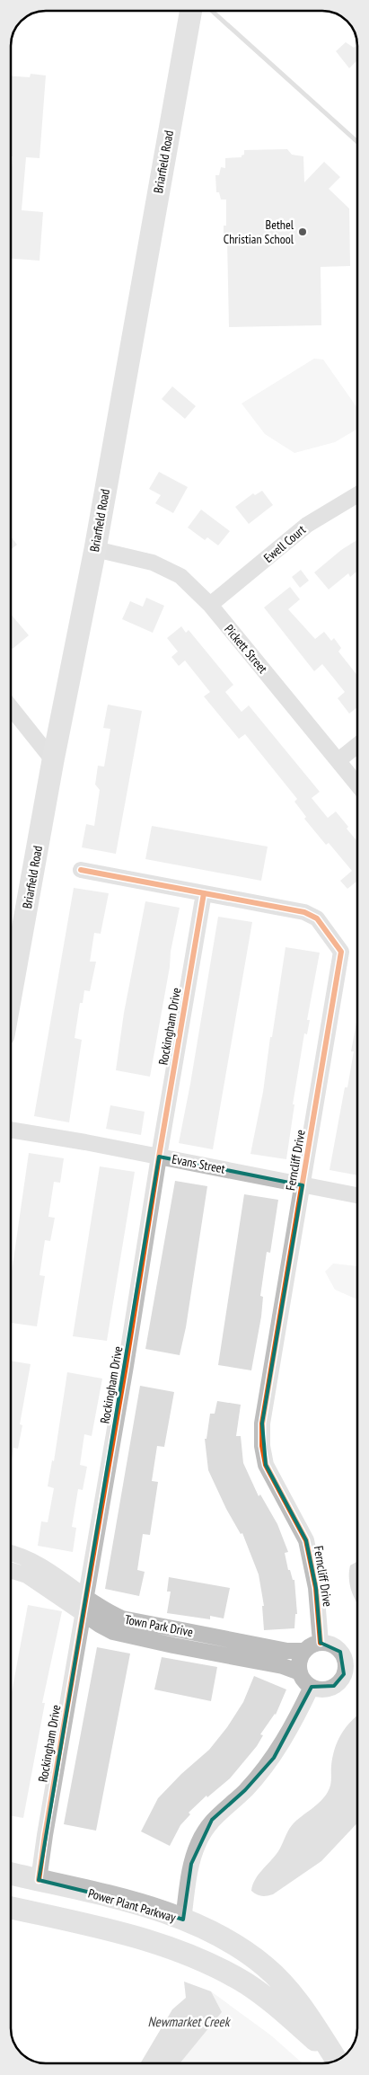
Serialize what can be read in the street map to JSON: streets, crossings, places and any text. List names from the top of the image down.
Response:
{
  "streets": {
    "main road": ["Briarfield Road", "Power Plant Parkway"],
    "street": [
      "Ewell Court",
      "Pickett Street",
      "Rockingham Drive",
      "Ferncliff Drive",
      "Evans Street",
      "Town Park Drive"
    ]
  },
  "crossings": [
    ["Briarfield Road", "Pickett Street"],
    ["Ewell Court", "Pickett Street"],
    ["Rockingham Drive", "Ferncliff Drive"],
    ["Rockingham Drive", "Evans Street"],
    ["Rockingham Drive", "Town Park Drive"],
    ["Rockingham Drive", "Power Plant Parkway"],
    ["Ferncliff Drive", "Evans Street"],
    ["Ferncliff Drive", "Town Park Drive"]
  ],
  "water": ["Newmarket Creek"],
  "places": ["Bethel Christian School"]
}
